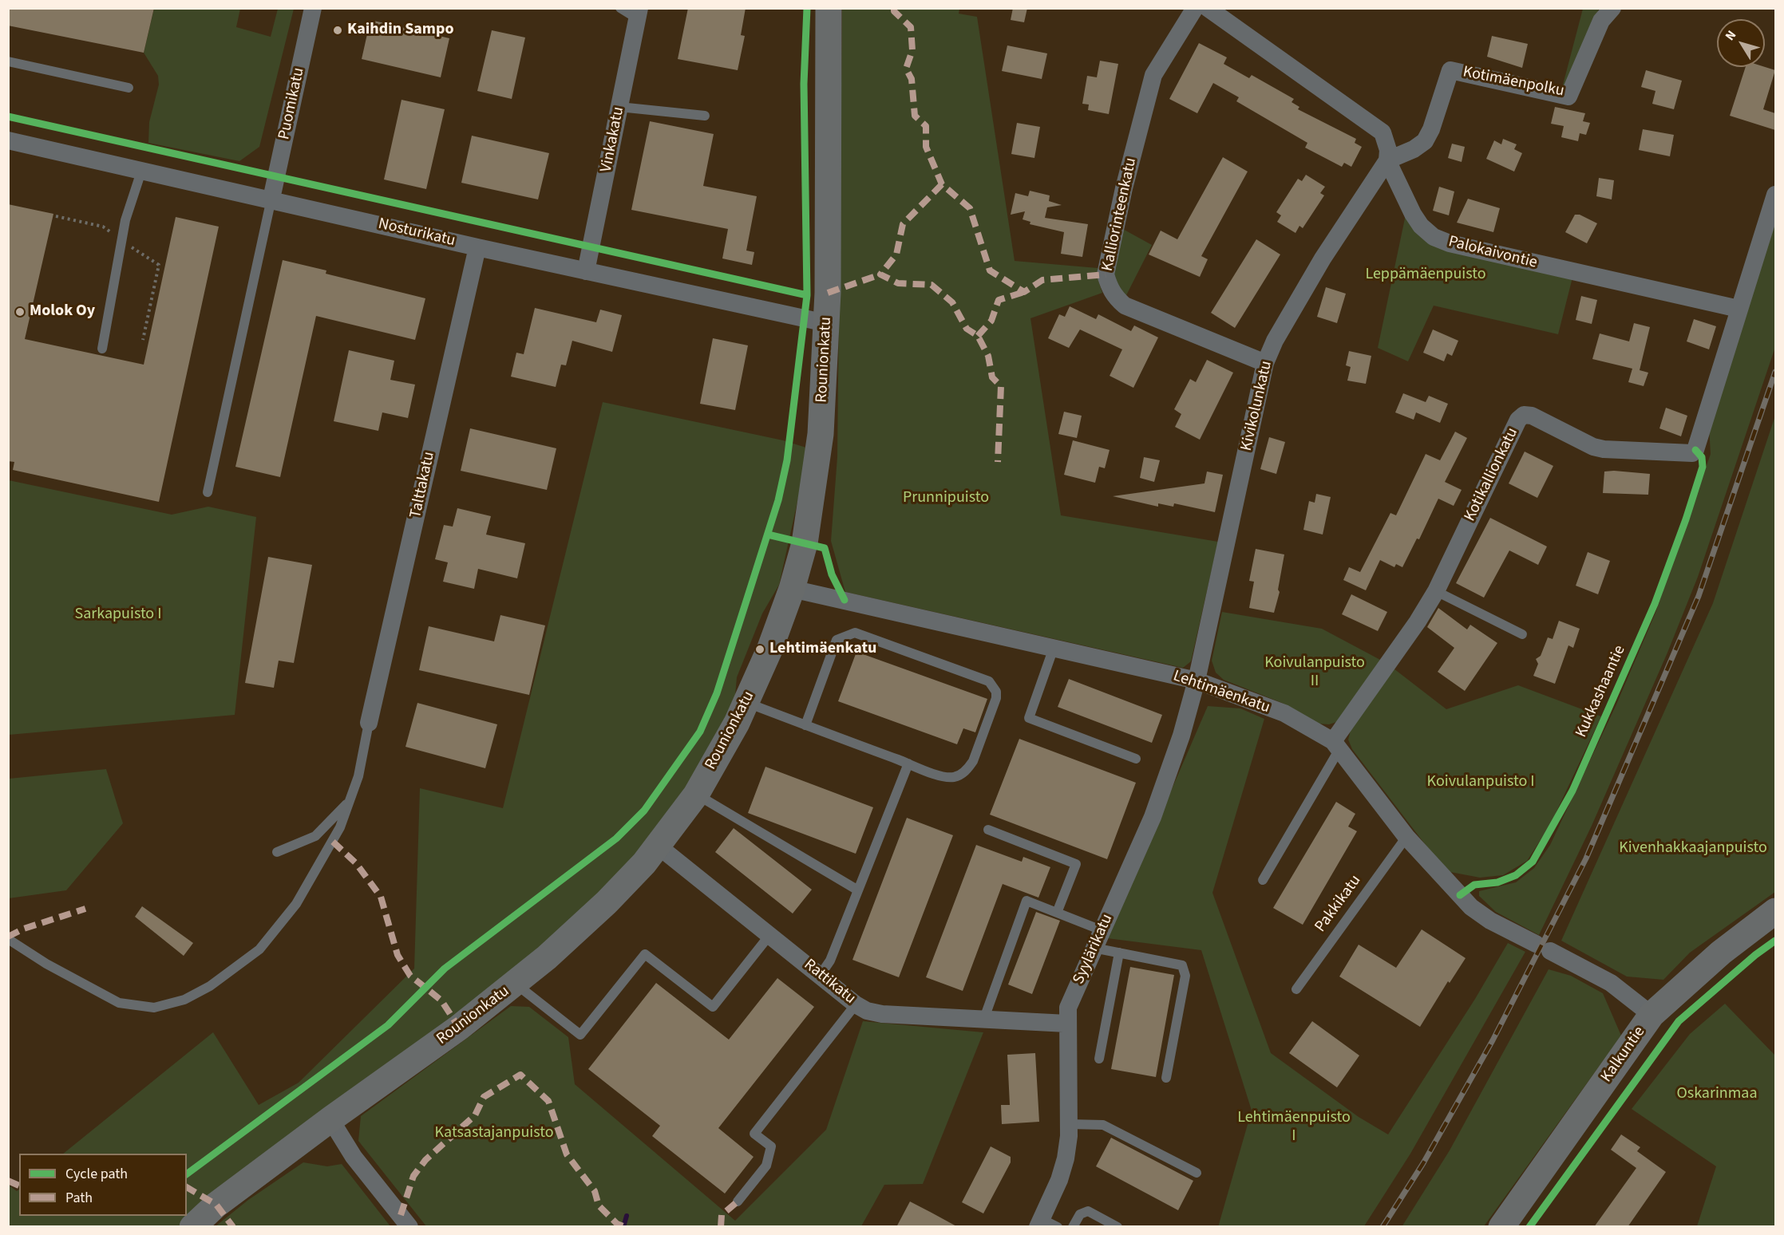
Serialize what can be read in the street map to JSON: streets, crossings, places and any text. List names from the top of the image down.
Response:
{
  "streets": {
    "main road": ["Rounionkatu", "Kalkuntie"],
    "street": [
      "Kotimäenpolku",
      "Puomikatu",
      "Vinkakatu",
      "Kalliorinteenkatu",
      "Nosturikatu",
      "Palokaivontie",
      "Kivikolunkatu",
      "Kotikallionkatu",
      "Talttakatu",
      "Lehtimäenkatu",
      "Syylärikatu",
      "Rattikatu"
    ],
    "lane": ["Pakkikatu"],
    "cycle path": ["Kukkashaantie"]
  },
  "crossings": [
    ["Kotimäenpolku", "Palokaivontie"],
    ["Kotimäenpolku", "Kivikolunkatu"],
    ["Puomikatu", "Nosturikatu"],
    ["Vinkakatu", "Nosturikatu"],
    ["Kalliorinteenkatu", "Kivikolunkatu"],
    ["Nosturikatu", "Rounionkatu"],
    ["Nosturikatu", "Talttakatu"],
    ["Palokaivontie", "Kivikolunkatu"],
    ["Palokaivontie", "Kotikallionkatu"],
    ["Rounionkatu", "Lehtimäenkatu"],
    ["Rounionkatu", "Rattikatu"],
    ["Kivikolunkatu", "Lehtimäenkatu"],
    ["Kivikolunkatu", "Syylärikatu"],
    ["Kotikallionkatu", "Lehtimäenkatu"],
    ["Lehtimäenkatu", "Pakkikatu"],
    ["Lehtimäenkatu", "Syylärikatu"],
    ["Lehtimäenkatu", "Kalkuntie"],
    ["Syylärikatu", "Rattikatu"]
  ],
  "parks": [
    "Leppämäenpuisto",
    "Prunnipuisto",
    "Sarkapuisto I",
    "Koivulanpuisto II",
    "Koivulanpuisto I",
    "Kivenhakkaajanpuisto",
    "Oskarinmaa",
    "Lehtimäenpuisto I",
    "Katsastajanpuisto"
  ],
  "places": ["Kaihdin Sampo", "Molok Oy", "Lehtimäenkatu"],
  "legend": ["Cycle path", "Path"],
  "north": "top left"
}
